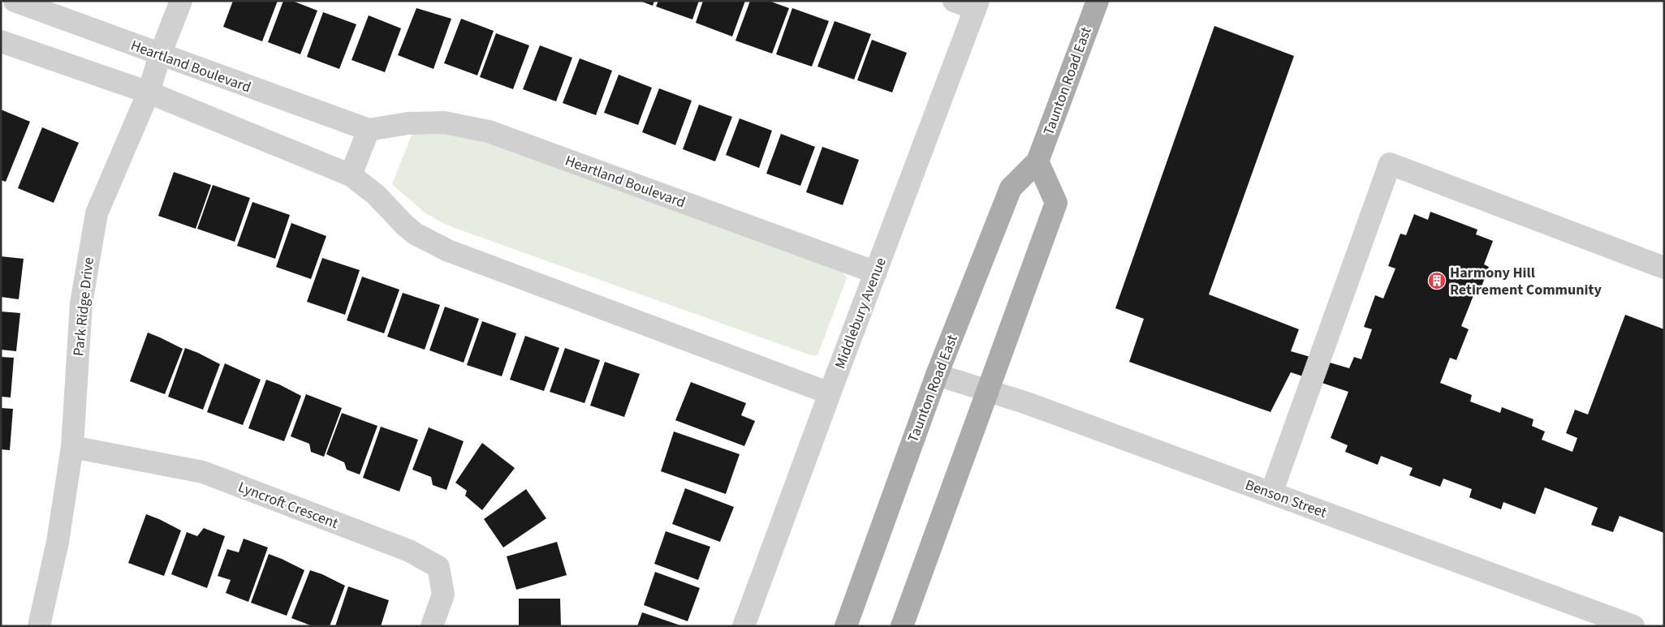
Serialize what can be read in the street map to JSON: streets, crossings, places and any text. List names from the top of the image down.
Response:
{
  "streets": {
    "main road": ["Taunton Road East"],
    "street": [
      "Heartland Boulevard",
      "Park Ridge Drive",
      "Middlebury Avenue",
      "Benson Street",
      "Lyncroft Crescent"
    ]
  },
  "crossings": [
    ["Heartland Boulevard", "Park Ridge Drive"],
    ["Heartland Boulevard", "Middlebury Avenue"],
    ["Taunton Road East", "Benson Street"],
    ["Park Ridge Drive", "Lyncroft Crescent"]
  ],
  "places": {
    "building": ["Harmony Hill Retirement Community"]
  }
}
